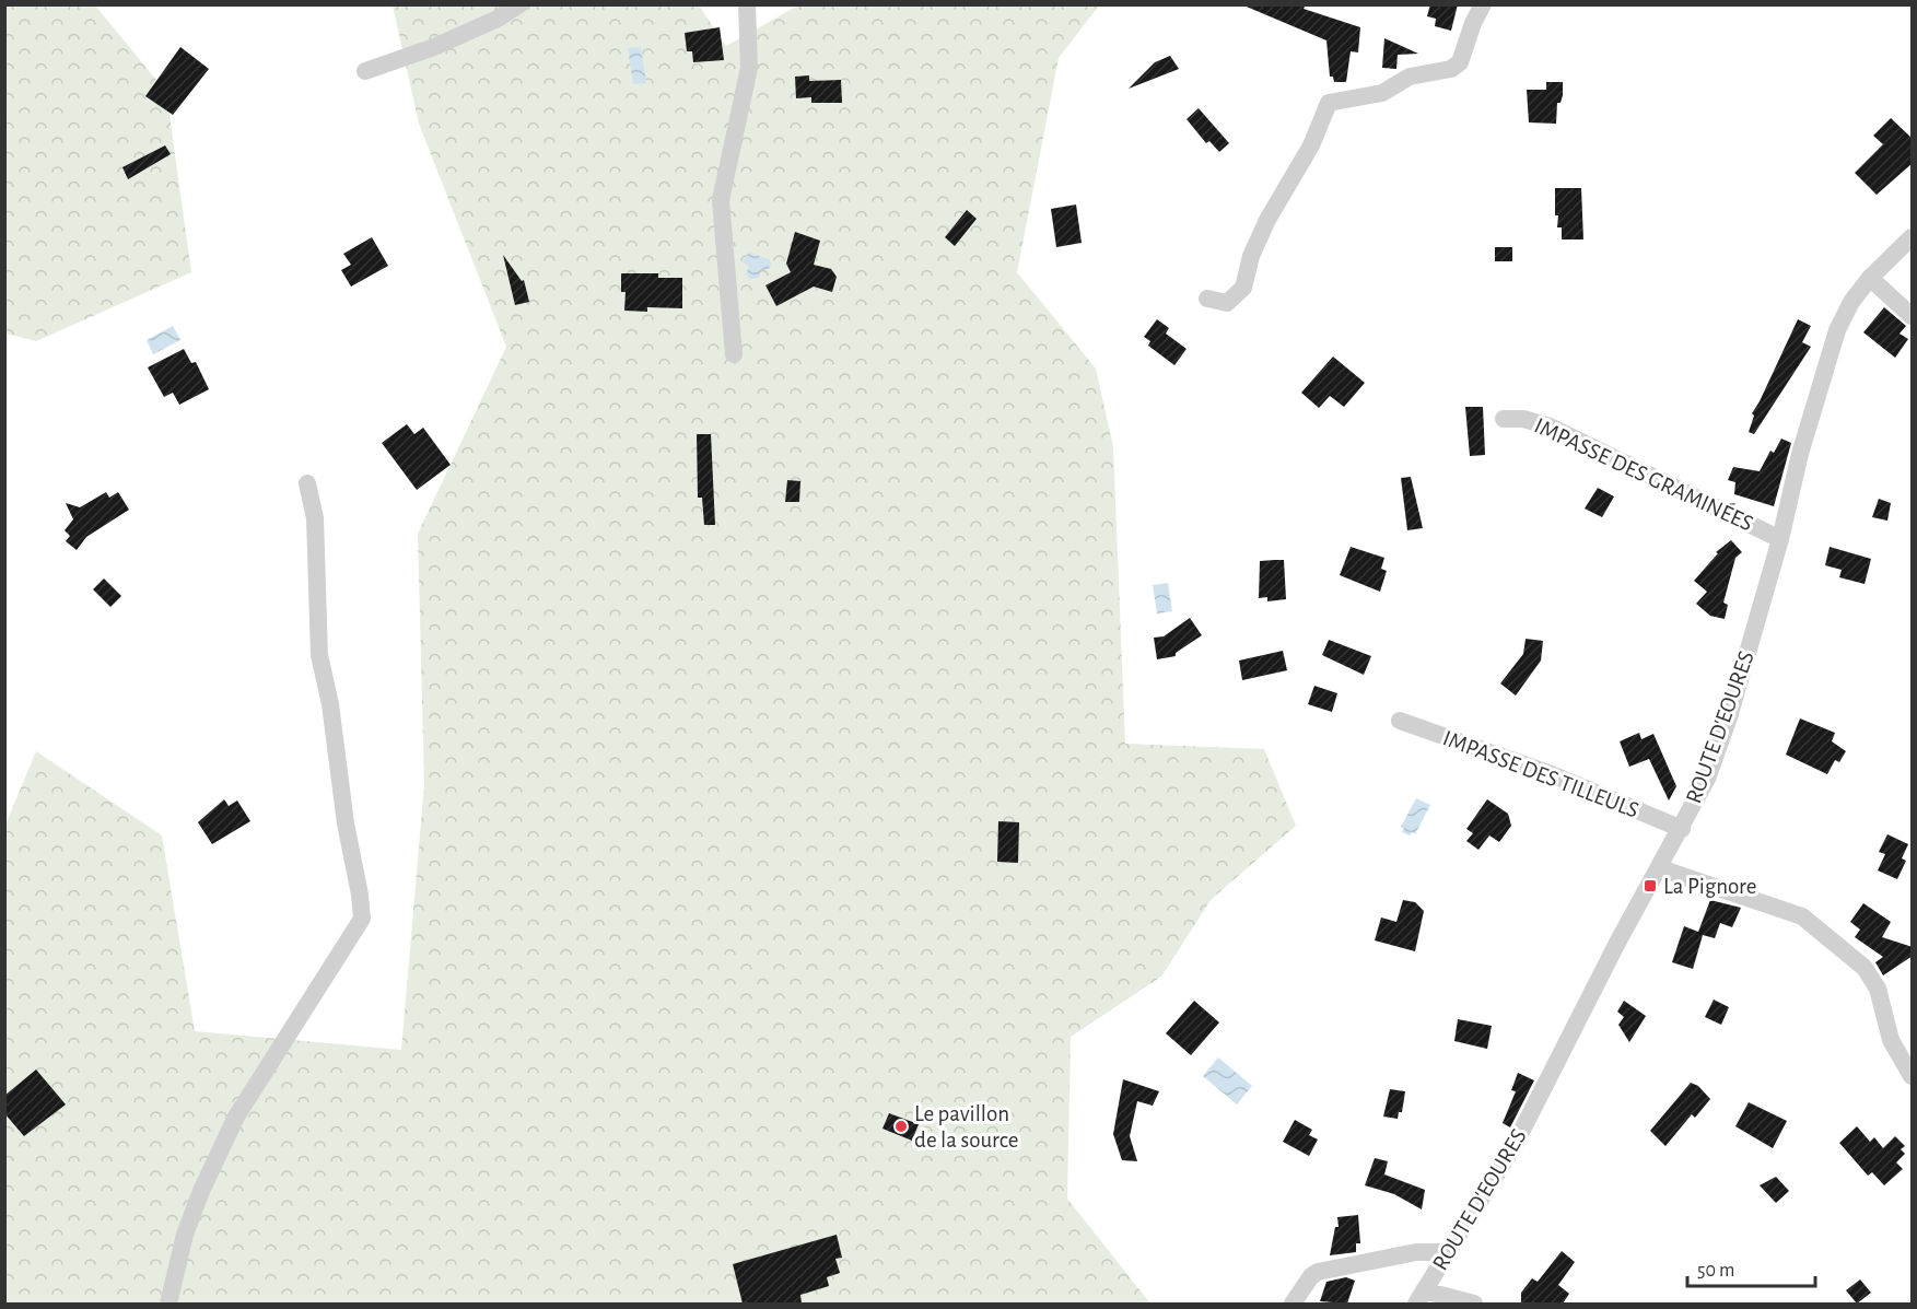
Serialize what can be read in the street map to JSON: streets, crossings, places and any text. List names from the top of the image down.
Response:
{
  "streets": {
    "street": ["IMPASSE DES GRAMINÉES", "ROUTE D'EOURES", "IMPASSE DES TILLEULS"]
  },
  "crossings": [
    ["IMPASSE DES GRAMINÉES", "ROUTE D'EOURES"],
    ["ROUTE D'EOURES", "IMPASSE DES TILLEULS"]
  ],
  "places": {
    "transit": ["La Pignore"],
    "other": ["Le pavillon de la source"]
  },
  "scale_bar": "50 m"
}
